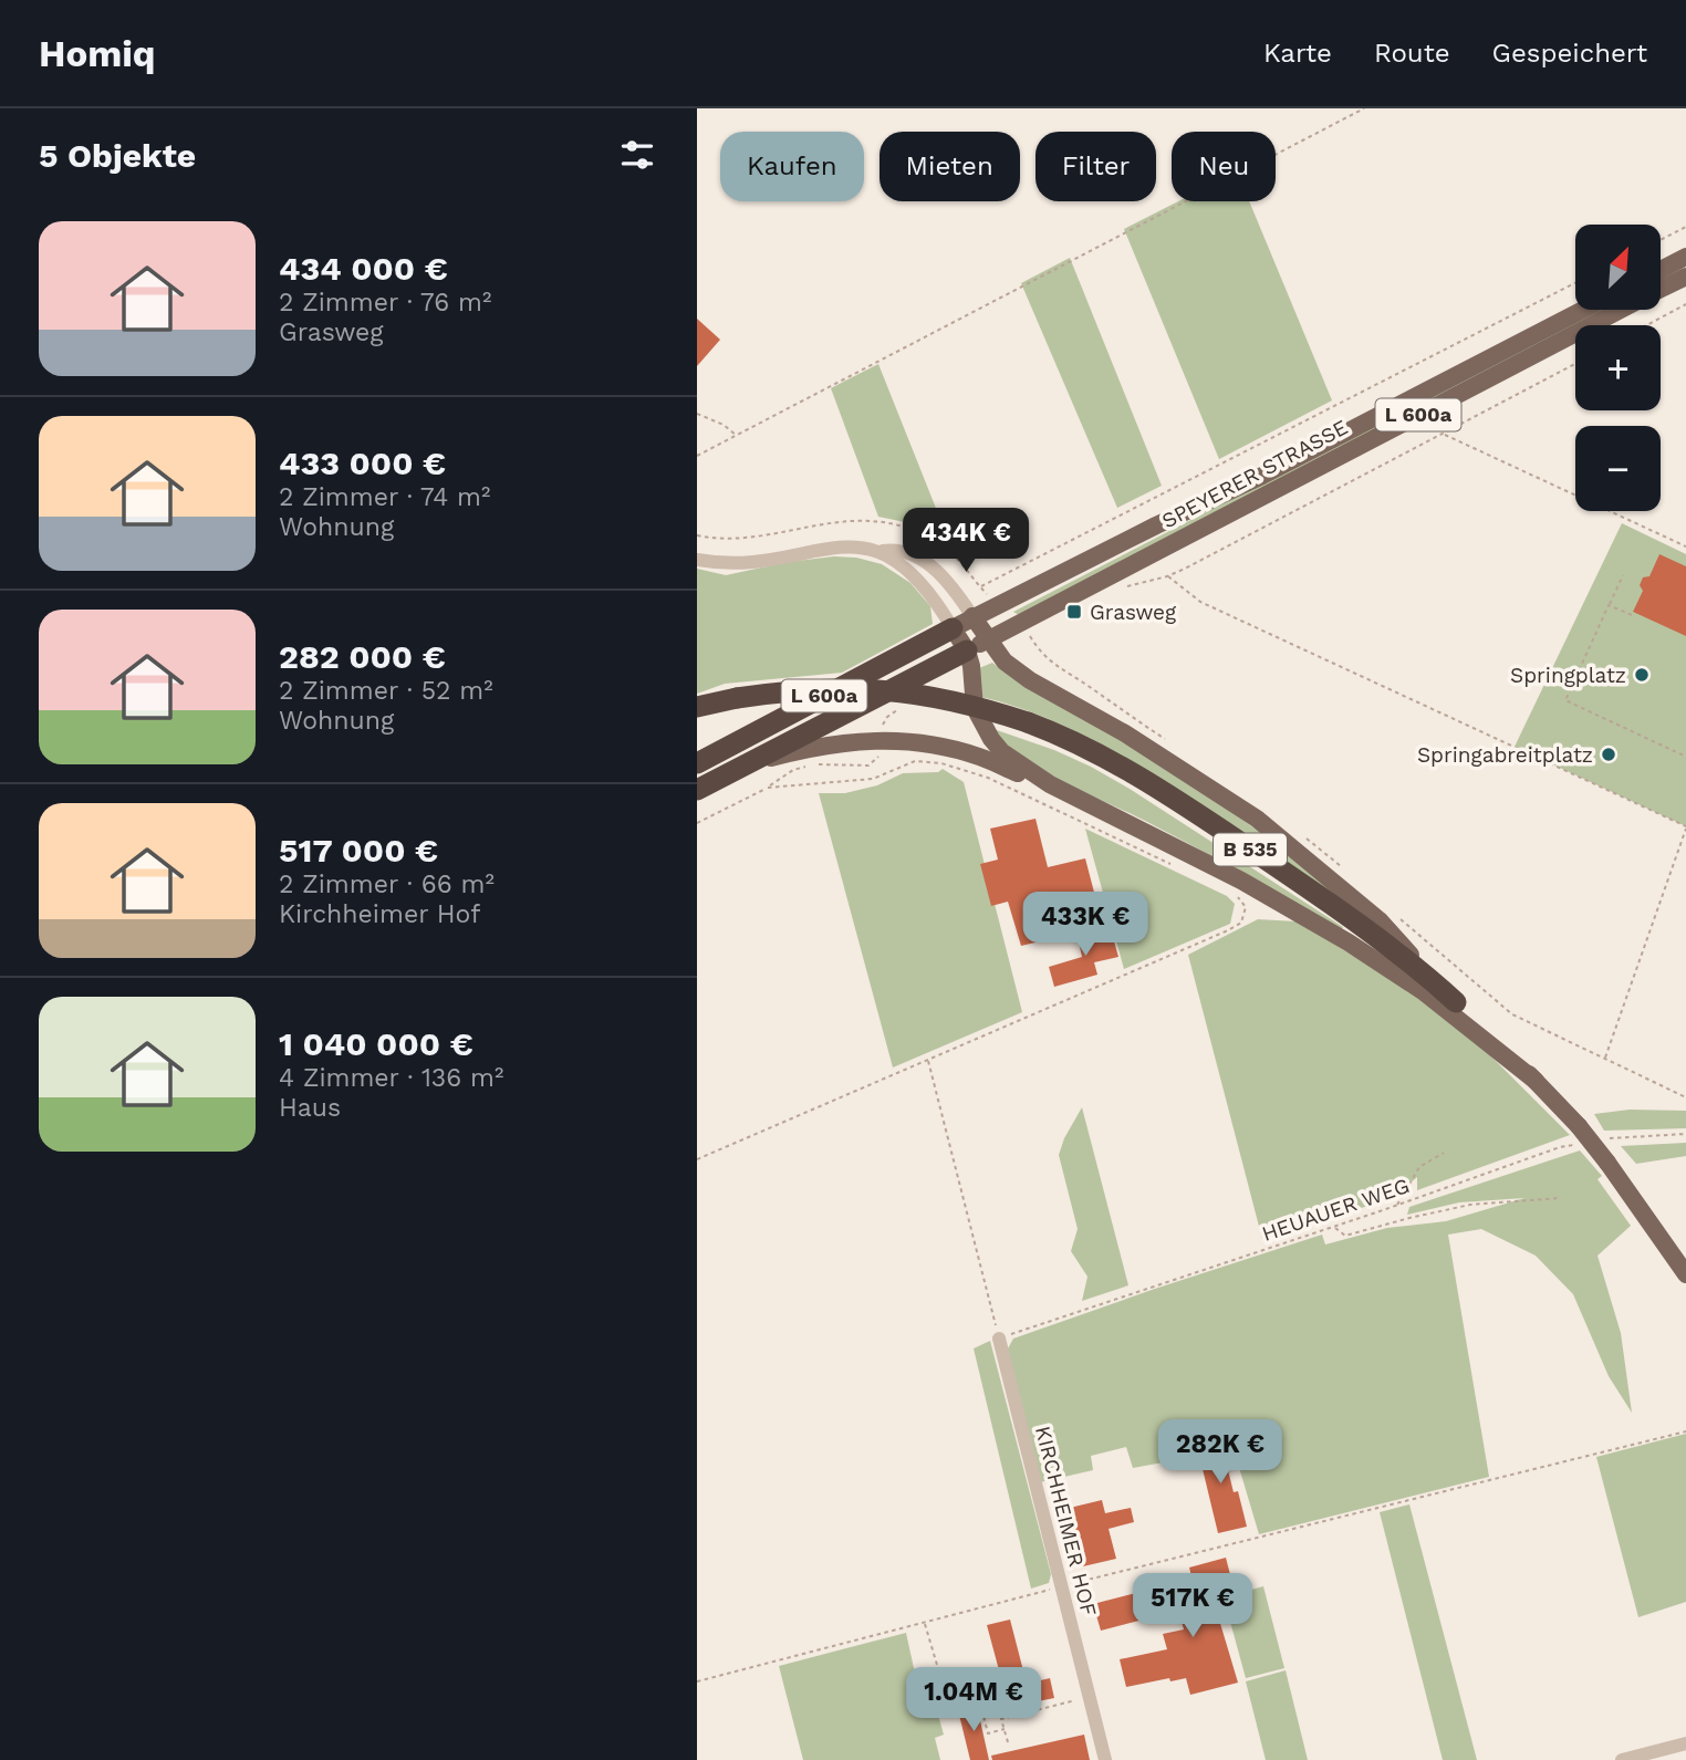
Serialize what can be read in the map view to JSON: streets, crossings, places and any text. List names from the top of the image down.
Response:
{
  "streets": {
    "highway": ["L 600a", "B 535"],
    "main road": ["SPEYERER STRASSE"],
    "street": ["KIRCHHEIMER HOF"],
    "path": ["HEUAUER WEG"]
  },
  "crossings": [
    ["L 600a", "SPEYERER STRASSE"],
    ["L 600a", "B 535"],
    ["HEUAUER WEG", "KIRCHHEIMER HOF"]
  ],
  "places": {
    "transit": ["Grasweg"],
    "other": ["Springplatz", "Springabreitplatz"]
  },
  "north": "top right",
  "page": {
    "header": "Homiq",
    "nav": ["Karte", "Route", "Gespeichert"],
    "heading": "5 Objekte",
    "chip": [
      "Kaufen",
      "Mieten",
      "Filter",
      "Neu"
    ],
    "list": [
      {
        "name": "434 000 €",
        "note": "2 Zimmer · 76 m² · Grasweg"
      },
      {
        "name": "433 000 €",
        "note": "2 Zimmer · 74 m² · Wohnung"
      },
      {
        "name": "282 000 €",
        "note": "2 Zimmer · 52 m² · Wohnung"
      },
      {
        "name": "517 000 €",
        "note": "2 Zimmer · 66 m² · Kirchheimer Hof"
      },
      {
        "name": "1 040 000 €",
        "note": "4 Zimmer · 136 m² · Haus"
      }
    ],
    "map_buttons": ["+", "−"],
    "price": [
      "434K €",
      "433K €",
      "282K €",
      "517K €",
      "1.04M €"
    ]
  }
}
